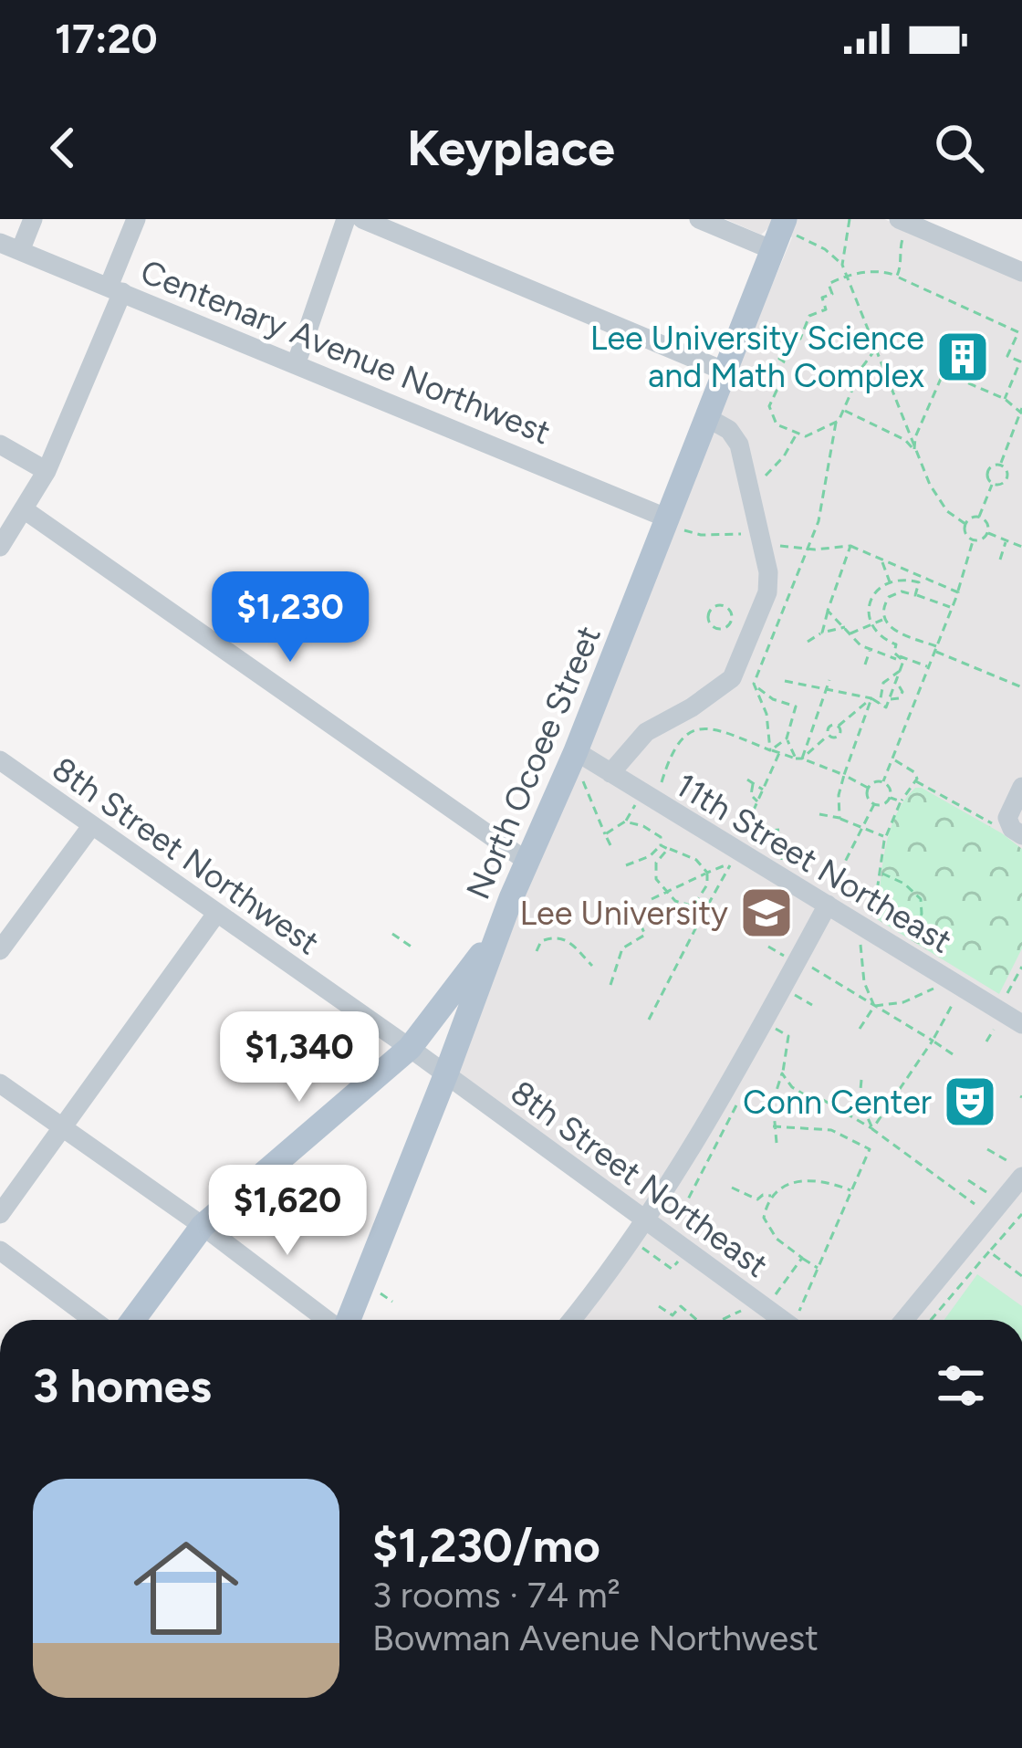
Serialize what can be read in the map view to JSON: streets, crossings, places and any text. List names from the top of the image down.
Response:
{
  "streets": {
    "main road": ["North Ocoee Street"],
    "street": [
      "Centenary Avenue Northwest",
      "8th Street Northwest",
      "11th Street Northeast",
      "8th Street Northeast"
    ]
  },
  "crossings": [
    ["Centenary Avenue Northwest", "North Ocoee Street"],
    ["North Ocoee Street", "8th Street Northwest"],
    ["North Ocoee Street", "11th Street Northeast"],
    ["North Ocoee Street", "8th Street Northeast"],
    ["8th Street Northwest", "8th Street Northeast"]
  ],
  "places": {
    "building": ["Lee University Science and Math Complex"],
    "school or university": ["Lee University"],
    "theatre": ["Conn Center"]
  },
  "page": {
    "status": "17:20",
    "header": "Keyplace",
    "price": ["$1,230", "$1,340", "$1,620"],
    "heading": "3 homes",
    "list": [
      {
        "name": "$1,230/mo",
        "note": "3 rooms · 74 m² · Bowman Avenue Northwest"
      }
    ]
  }
}
